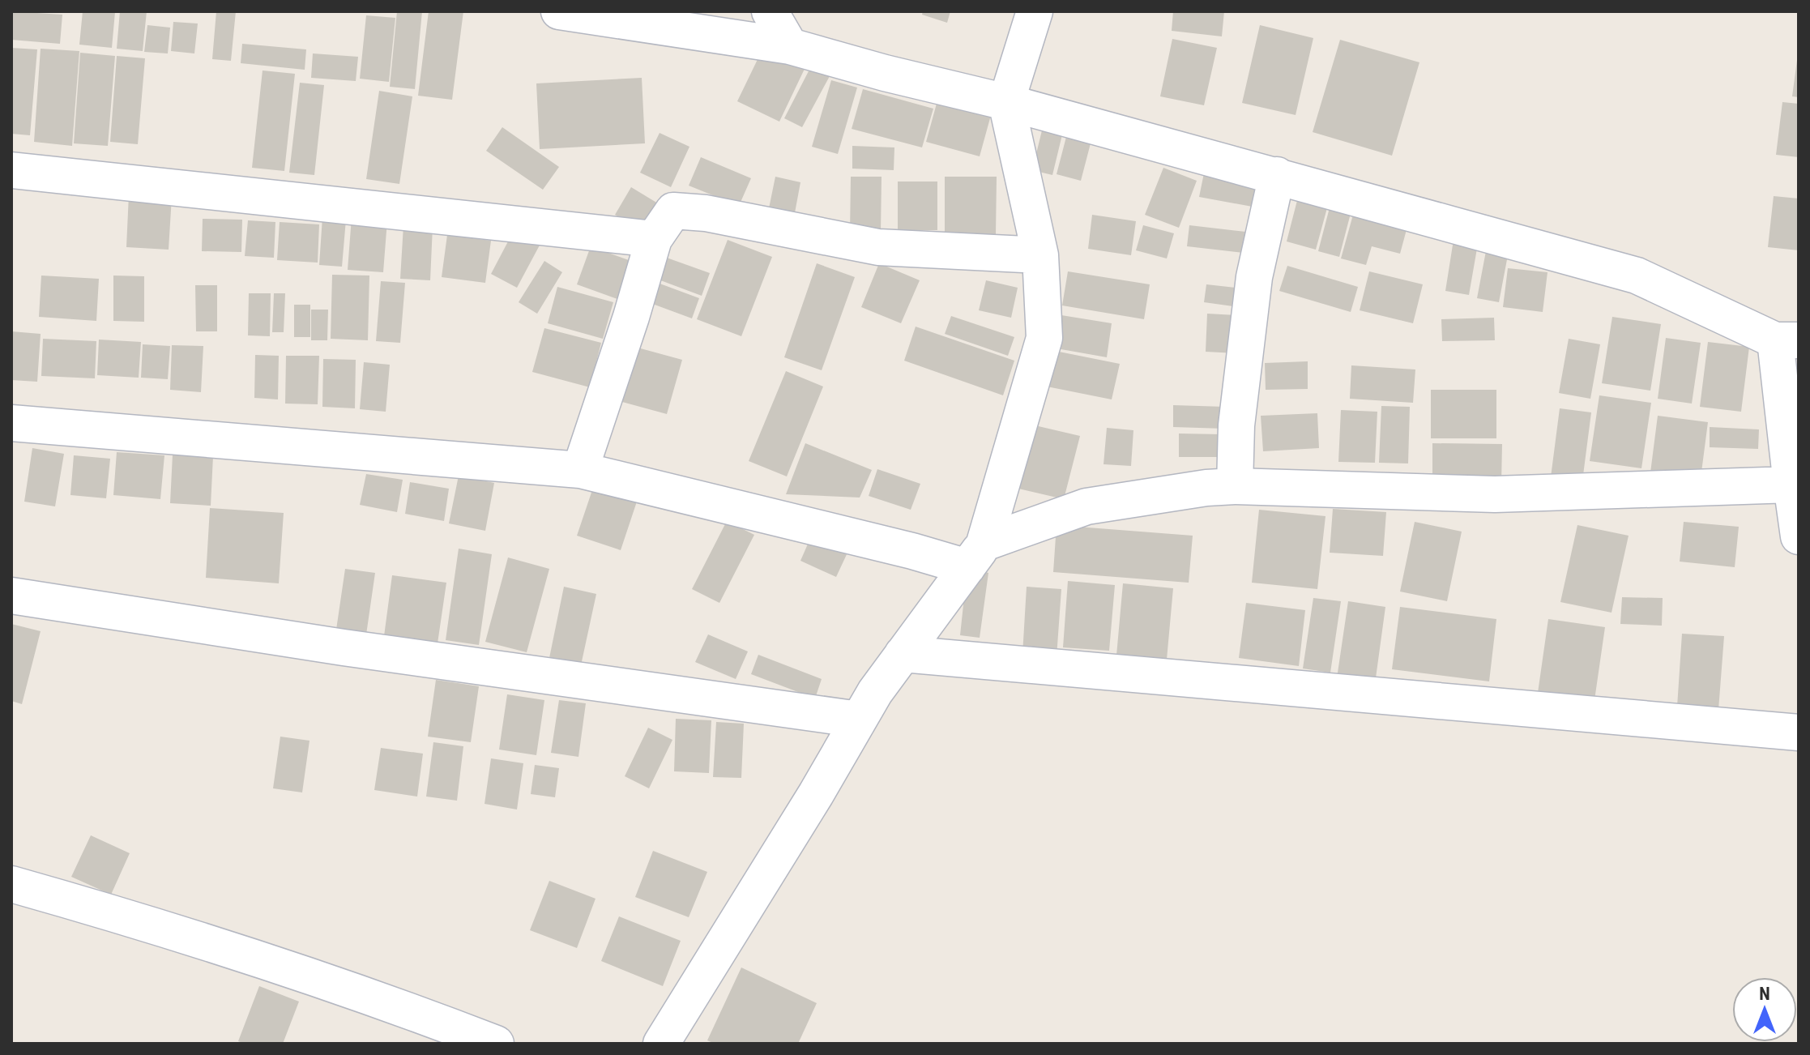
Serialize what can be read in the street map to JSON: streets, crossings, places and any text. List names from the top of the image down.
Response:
{
  "north": "top"
}
